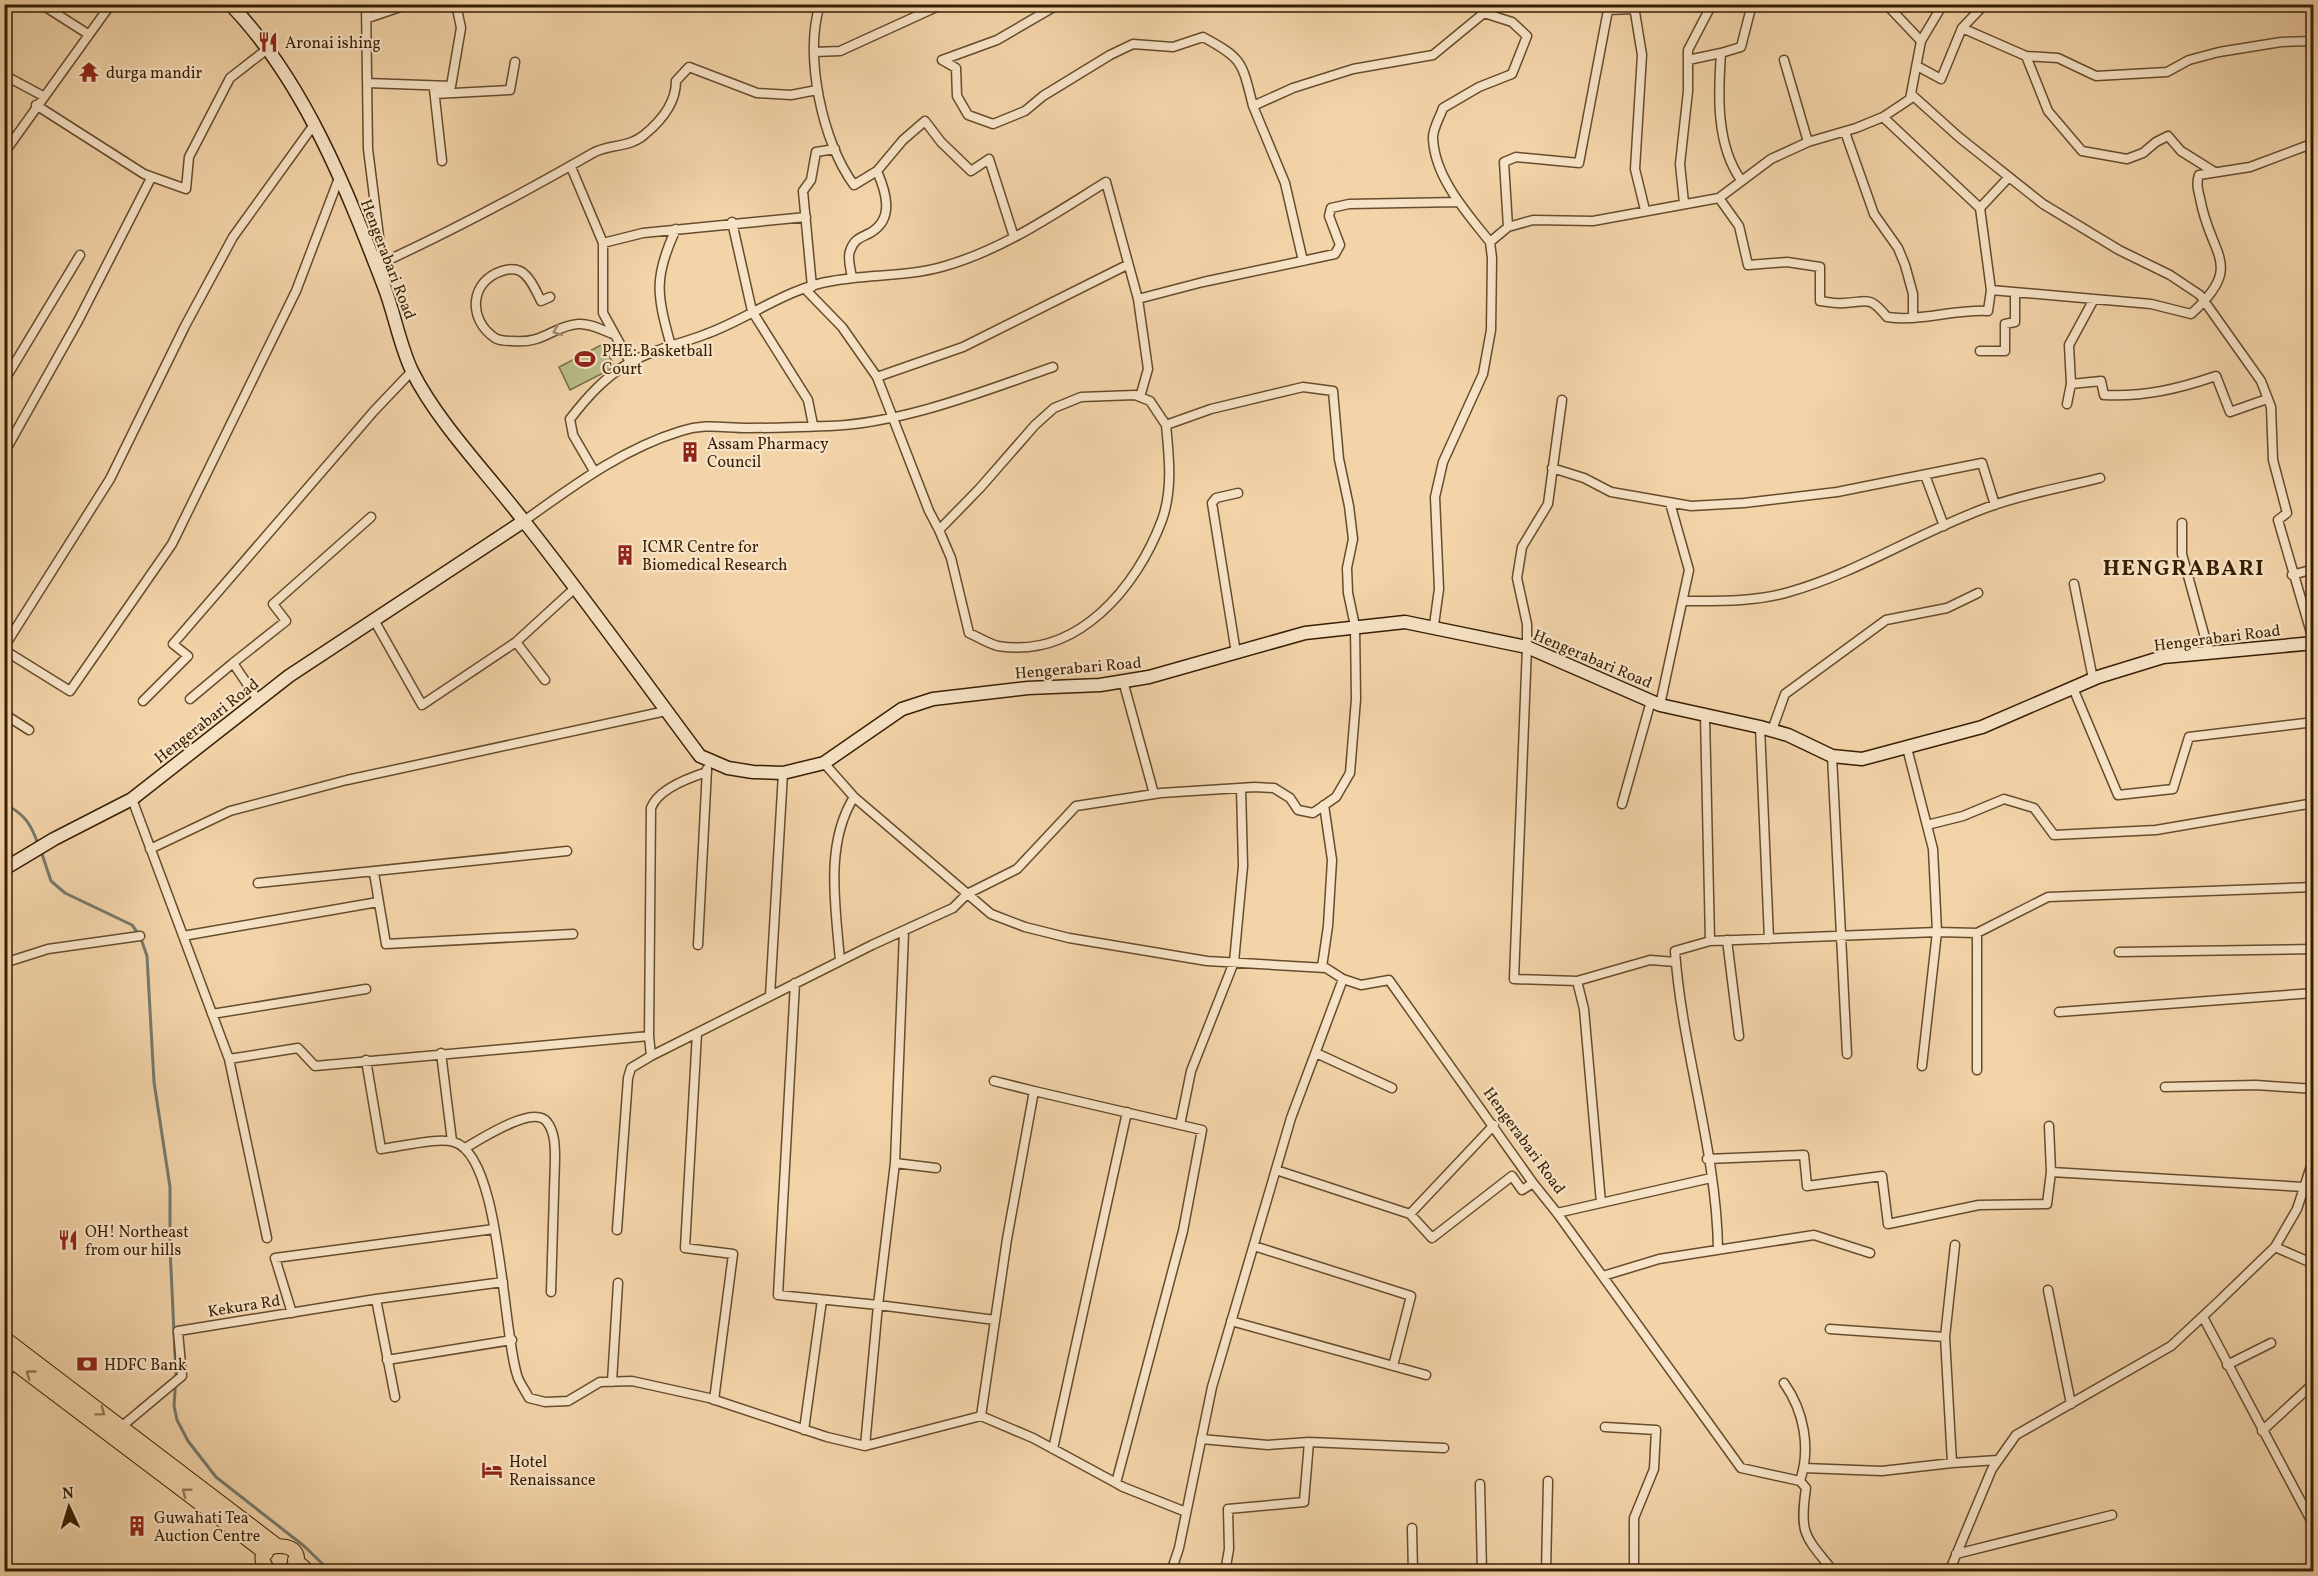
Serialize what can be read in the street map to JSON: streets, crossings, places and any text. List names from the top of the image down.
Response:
{
  "streets": {
    "main road": ["Hengerabari Road"],
    "street": ["Kekura Rd"]
  },
  "districts": ["HENGRABARI"],
  "places": {
    "restaurant": ["Aronai ishing", "OH! Northeast from our hills"],
    "temple": ["durga mandir"],
    "sports": ["PHE: Basketball Court"],
    "building": ["Assam Pharmacy Council", "ICMR Centre for Biomedical Research", "Guwahati Tea Auction Centre"],
    "bank": ["HDFC Bank"],
    "hotel": ["Hotel Renaissance"]
  },
  "north": "top"
}
